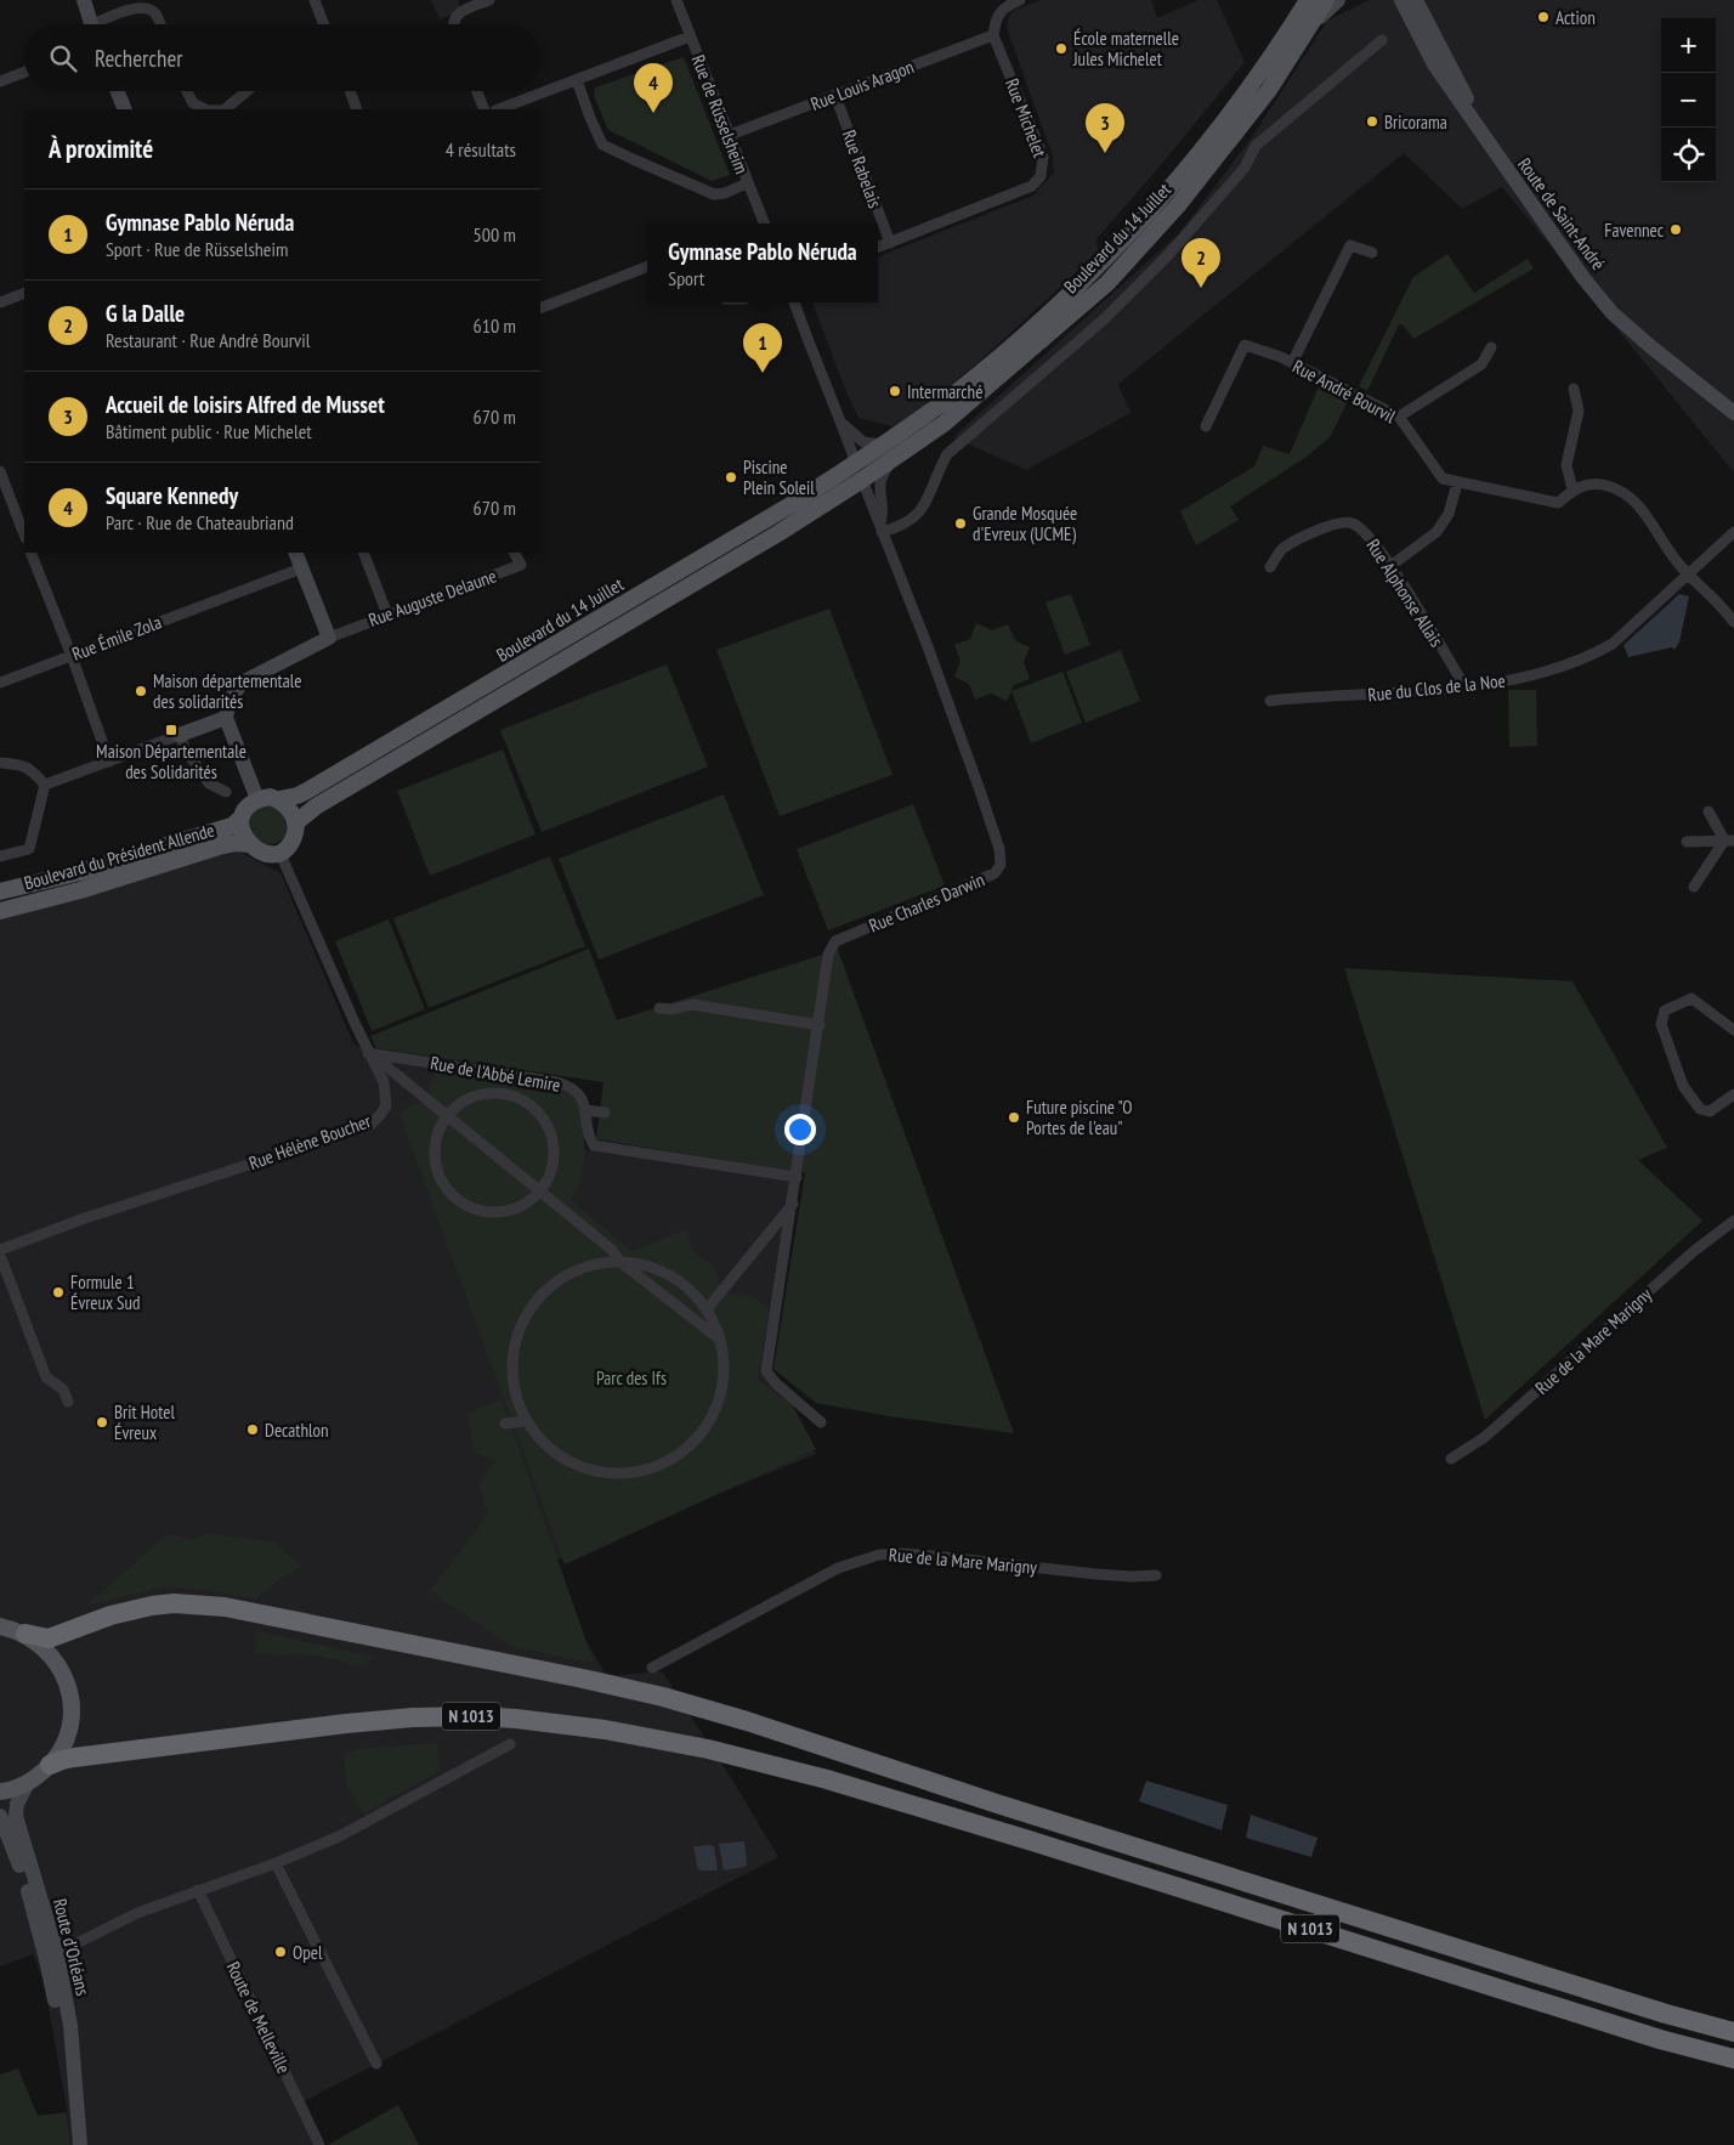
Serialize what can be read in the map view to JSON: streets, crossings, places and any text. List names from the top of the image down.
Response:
{
  "streets": {
    "highway": ["N 1013"],
    "main road": [
      "Route de Saint-André",
      "Boulevard du 14 Juillet",
      "Boulevard du Président Allende",
      "Route d'Orléans"
    ],
    "street": [
      "Rue Louis Aragon",
      "Rue de Rüsselsheim",
      "Rue Michelet",
      "Rue Rabelais",
      "Rue André Bourvil",
      "Rue Alphonse Allais",
      "Rue Auguste Delaune",
      "Rue Émile Zola",
      "Rue du Clos de la Noe",
      "Rue Charles Darwin",
      "Rue de l'Abbé Lemire",
      "Rue Hélène Boucher",
      "Rue de la Mare Marigny",
      "Route de Melleville"
    ]
  },
  "crossings": [
    ["Rue Louis Aragon", "Rue de Rüsselsheim"],
    ["Rue Louis Aragon", "Rue Michelet"],
    ["Rue Louis Aragon", "Rue Rabelais"],
    ["Rue Michelet", "Rue Rabelais"],
    ["Boulevard du 14 Juillet", "Boulevard du Président Allende"],
    ["Boulevard du 14 Juillet", "Rue Hélène Boucher"],
    ["Rue Alphonse Allais", "Rue du Clos de la Noe"],
    ["Boulevard du Président Allende", "Rue Hélène Boucher"],
    ["Rue Charles Darwin", "Rue de l'Abbé Lemire"],
    ["Rue de l'Abbé Lemire", "Rue Hélène Boucher"]
  ],
  "parks": ["Parc des Ifs"],
  "places": {
    "other": [
      "Action",
      "École maternelle Jules Michelet",
      "Bricorama",
      "Favennec",
      "Intermarché",
      "Piscine Plein Soleil",
      "Grande Mosquée d'Evreux (UCME)",
      "Maison départementale des solidarités",
      "Future piscine \"O Portes de l'eau\"",
      "Formule 1 Évreux Sud",
      "Brit Hotel Évreux",
      "Decathlon",
      "Opel"
    ],
    "transit": ["Maison Départementale des Solidarités"]
  },
  "page": {
    "map_buttons": ["+", "−"],
    "search": "Rechercher",
    "pins": [
      "4",
      "3",
      "2",
      "1"
    ],
    "heading": ["À proximité", "4 résultats"],
    "list": [
      {
        "mark": "1",
        "name": "Gymnase Pablo Néruda",
        "note": "Sport · Rue de Rüsselsheim",
        "value": "500 m"
      },
      {
        "mark": "2",
        "name": "G la Dalle",
        "note": "Restaurant · Rue André Bourvil",
        "value": "610 m"
      },
      {
        "mark": "3",
        "name": "Accueil de loisirs Alfred de Musset",
        "note": "Bâtiment public · Rue Michelet",
        "value": "670 m"
      },
      {
        "mark": "4",
        "name": "Square Kennedy",
        "note": "Parc · Rue de Chateaubriand",
        "value": "670 m"
      }
    ],
    "popup": ["Gymnase Pablo Néruda", "Sport"]
  }
}
